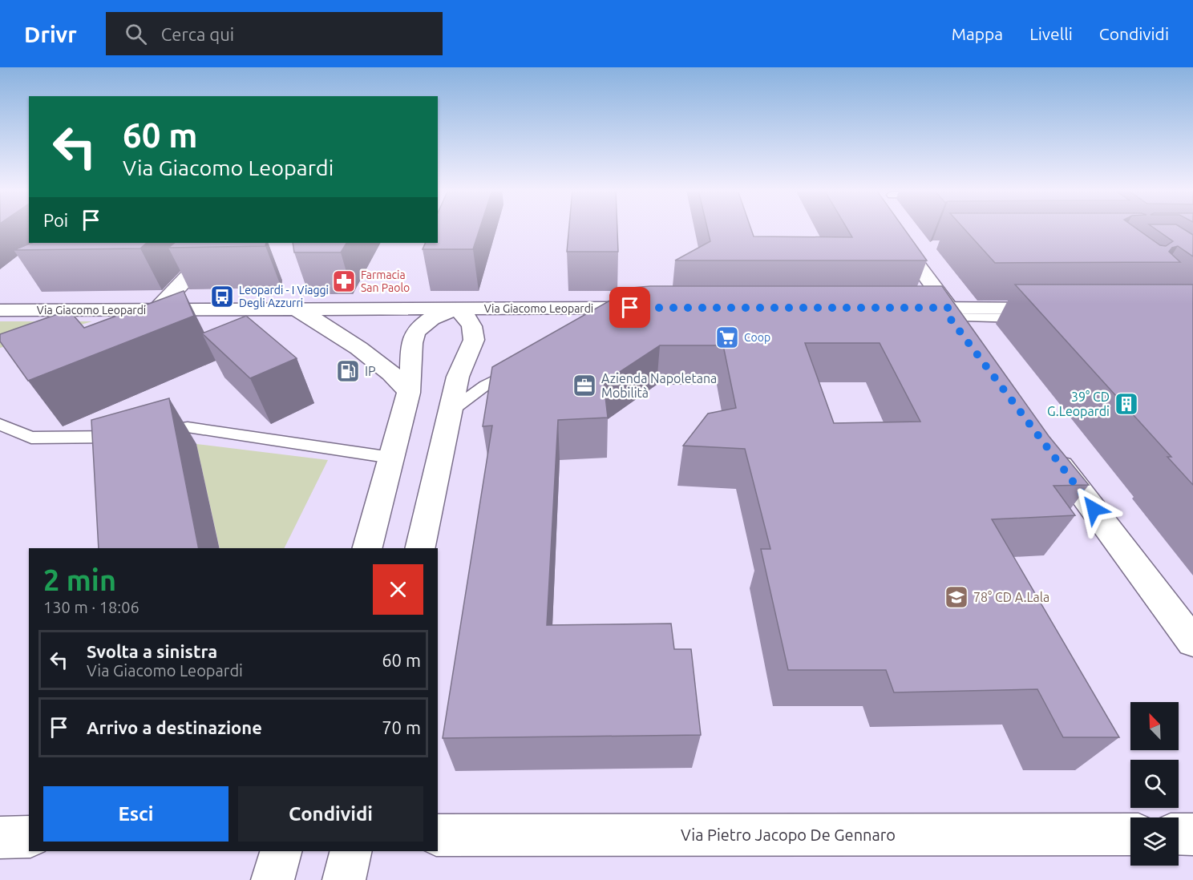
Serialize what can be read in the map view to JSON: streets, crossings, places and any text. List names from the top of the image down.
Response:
{
  "streets": {
    "street": ["Via Giacomo Leopardi", "Via Pietro Jacopo De Gennaro"]
  },
  "places": {
    "pharmacy": ["Farmacia San Paolo"],
    "bus stop": ["Leopardi - I Viaggi Degli Azzurri"],
    "supermarket": ["Coop"],
    "fuel station": ["IP"],
    "office": ["Azienda Napoletana Mobilità"],
    "building": ["39° CD G.Leopardi"],
    "school or university": ["78° CD A.Lala"]
  },
  "north": "top left",
  "page": {
    "header": "Drivr",
    "search": "Cerca qui",
    "nav": ["Mappa", "Livelli", "Condividi"],
    "turn": ["60 m", "Via Giacomo Leopardi"],
    "then": "Poi",
    "heading": ["2 min", "130 m · 18:06"],
    "list": [
      {
        "name": "Svolta a sinistra",
        "note": "Via Giacomo Leopardi",
        "value": "60 m"
      },
      {
        "name": "Arrivo a destinazione",
        "value": "70 m"
      }
    ],
    "buttons": ["Esci", "Condividi"]
  }
}
